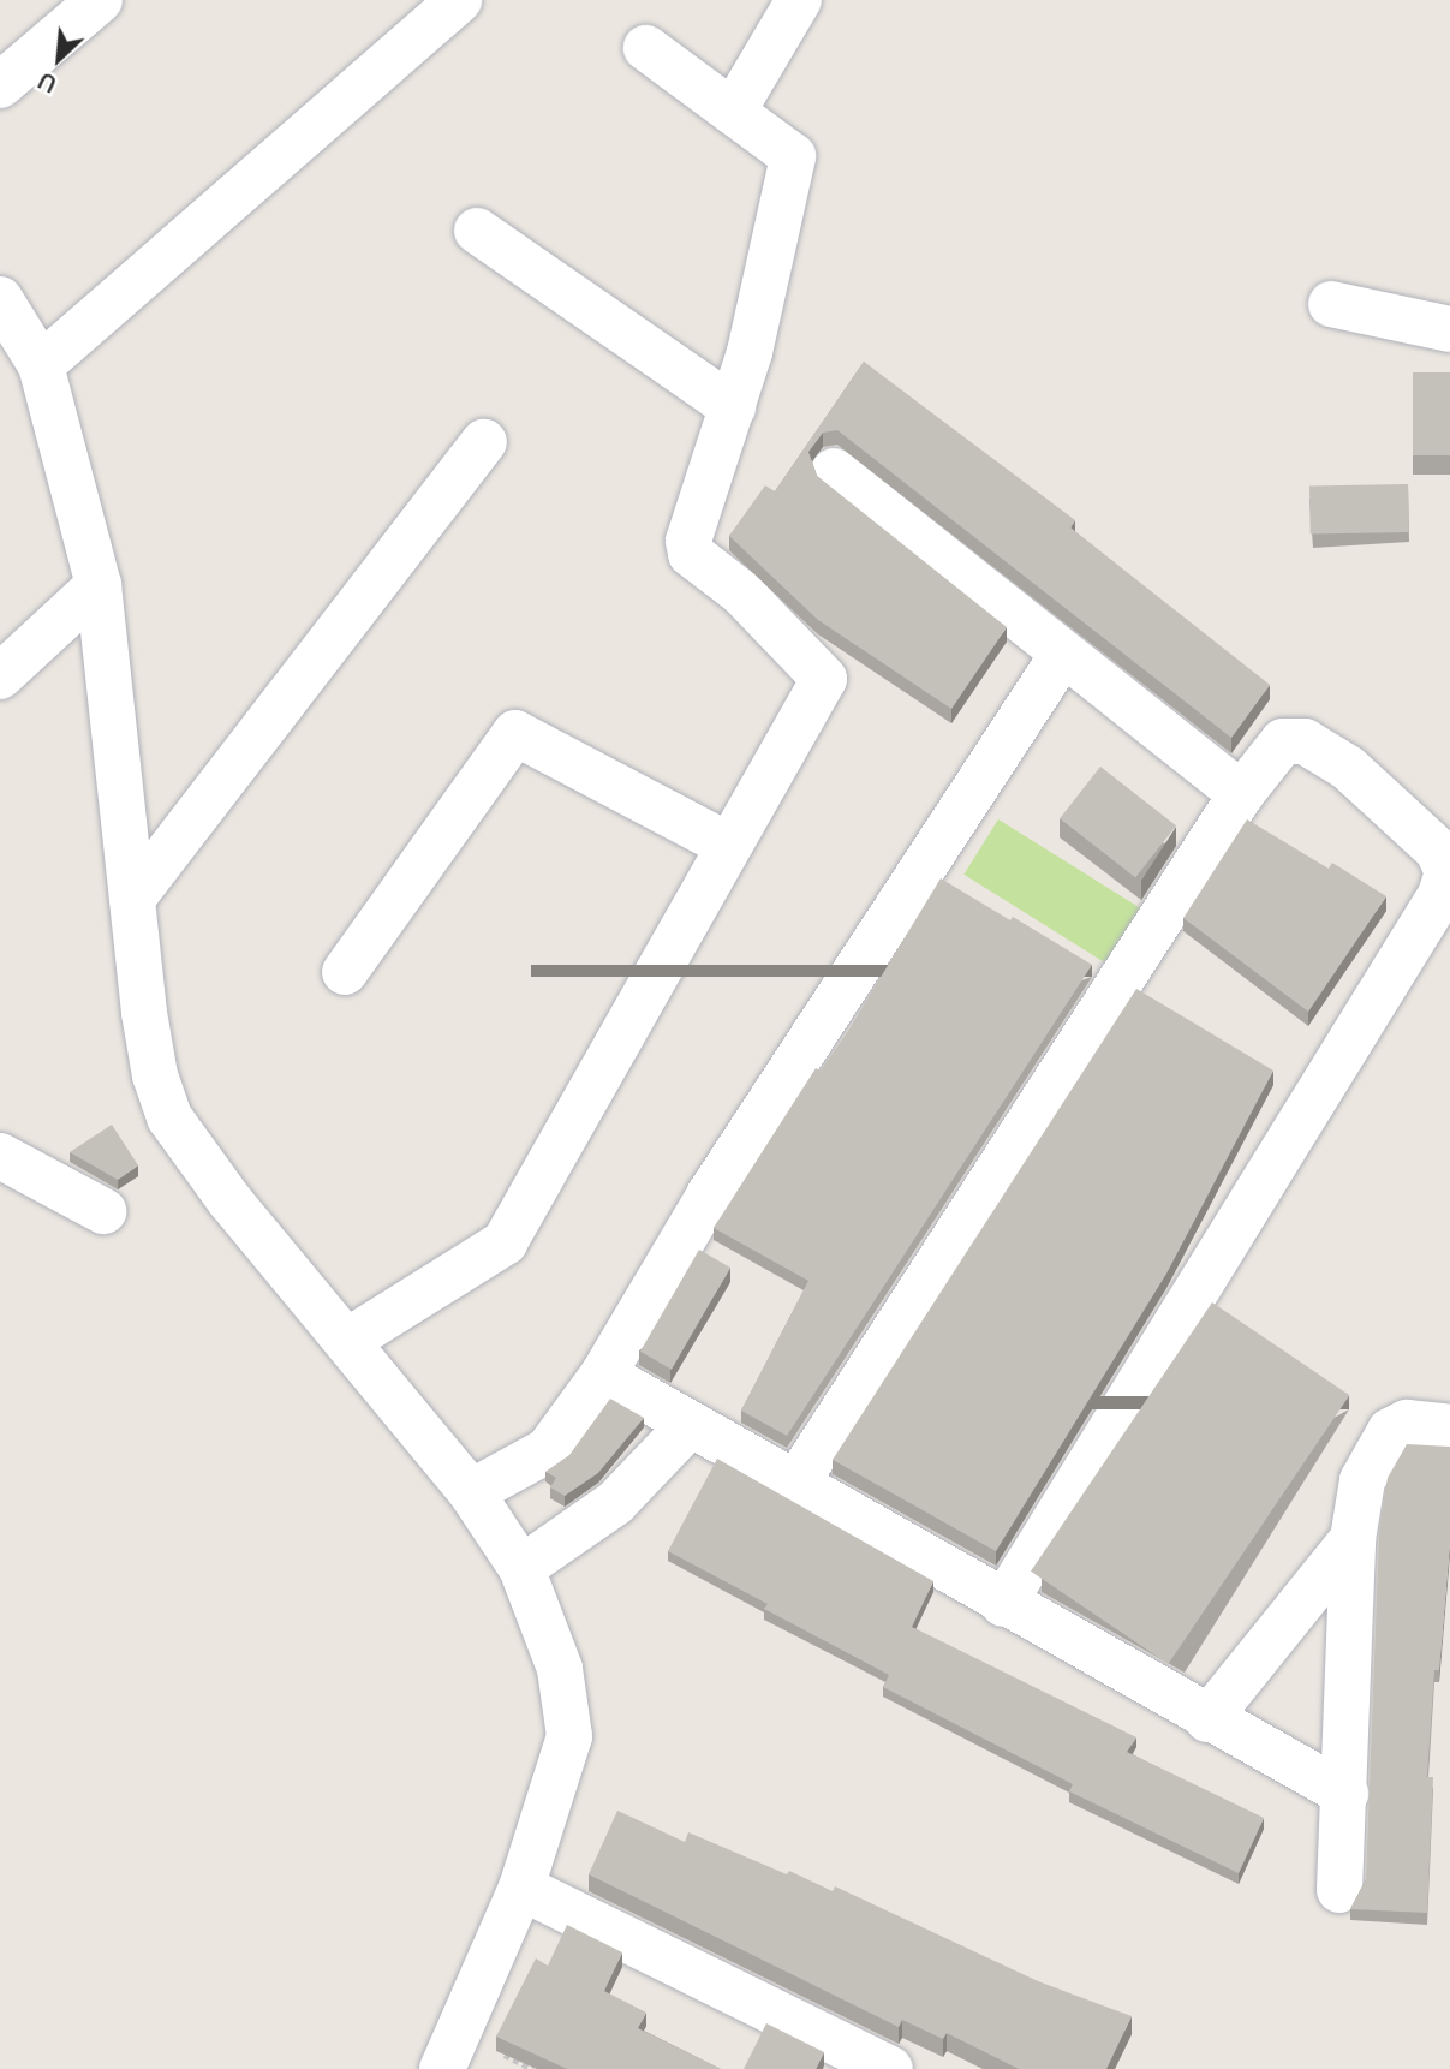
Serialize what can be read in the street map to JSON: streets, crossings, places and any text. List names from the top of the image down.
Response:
{
  "north": "bottom left"
}
